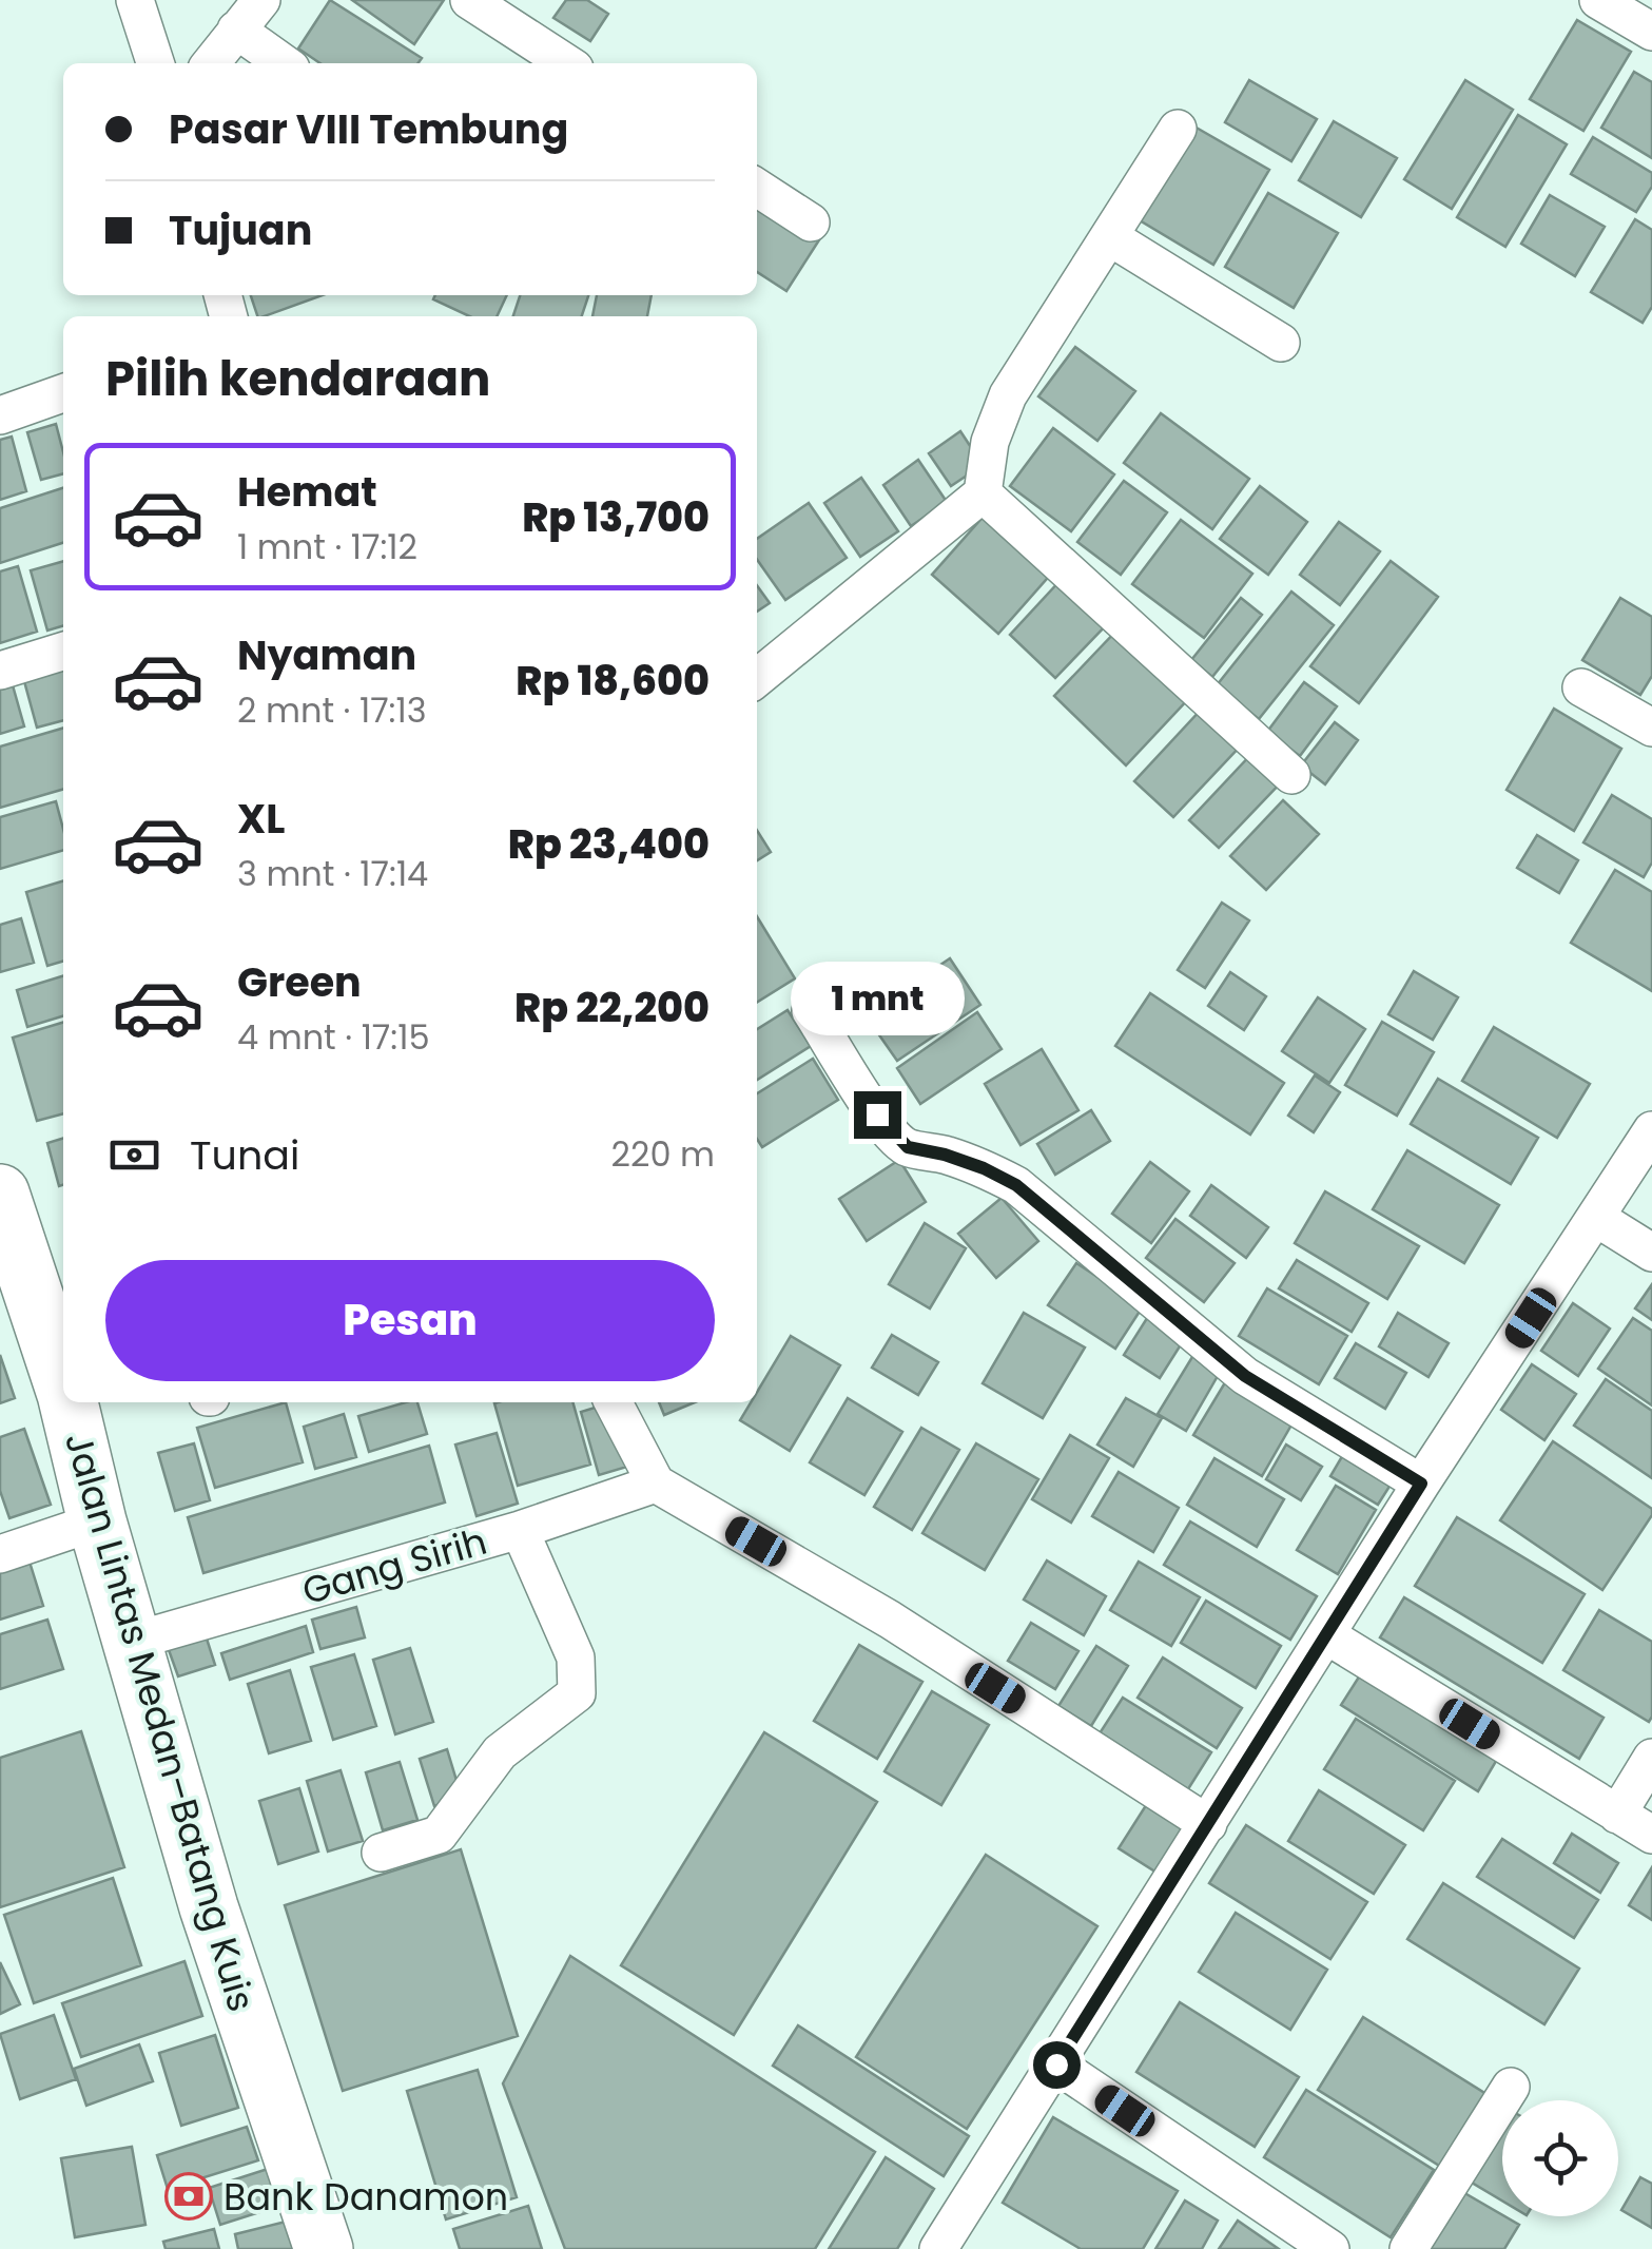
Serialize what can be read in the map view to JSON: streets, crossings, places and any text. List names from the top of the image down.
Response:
{
  "streets": {
    "highway": ["Jalan Lintas Medan–Batang Kuis"],
    "street": ["Gang Sirih"]
  },
  "crossings": [
    ["Gang Sirih", "Jalan Lintas Medan–Batang Kuis"]
  ],
  "places": {
    "bank": ["Bank Danamon"]
  },
  "page": {
    "banner": ["Pasar VIII Tembung", "Tujuan"],
    "heading": "Pilih kendaraan",
    "list": [
      {
        "name": "Hemat",
        "note": "1 mnt · 17:12",
        "value": "Rp 13,700"
      },
      {
        "name": "Nyaman",
        "note": "2 mnt · 17:13",
        "value": "Rp 18,600"
      },
      {
        "name": "XL",
        "note": "3 mnt · 17:14",
        "value": "Rp 23,400"
      },
      {
        "name": "Green",
        "note": "4 mnt · 17:15",
        "value": "Rp 22,200"
      }
    ],
    "bubble": "1 mnt",
    "pay": ["Tunai", "220 m"],
    "buttons": "Pesan"
  }
}
